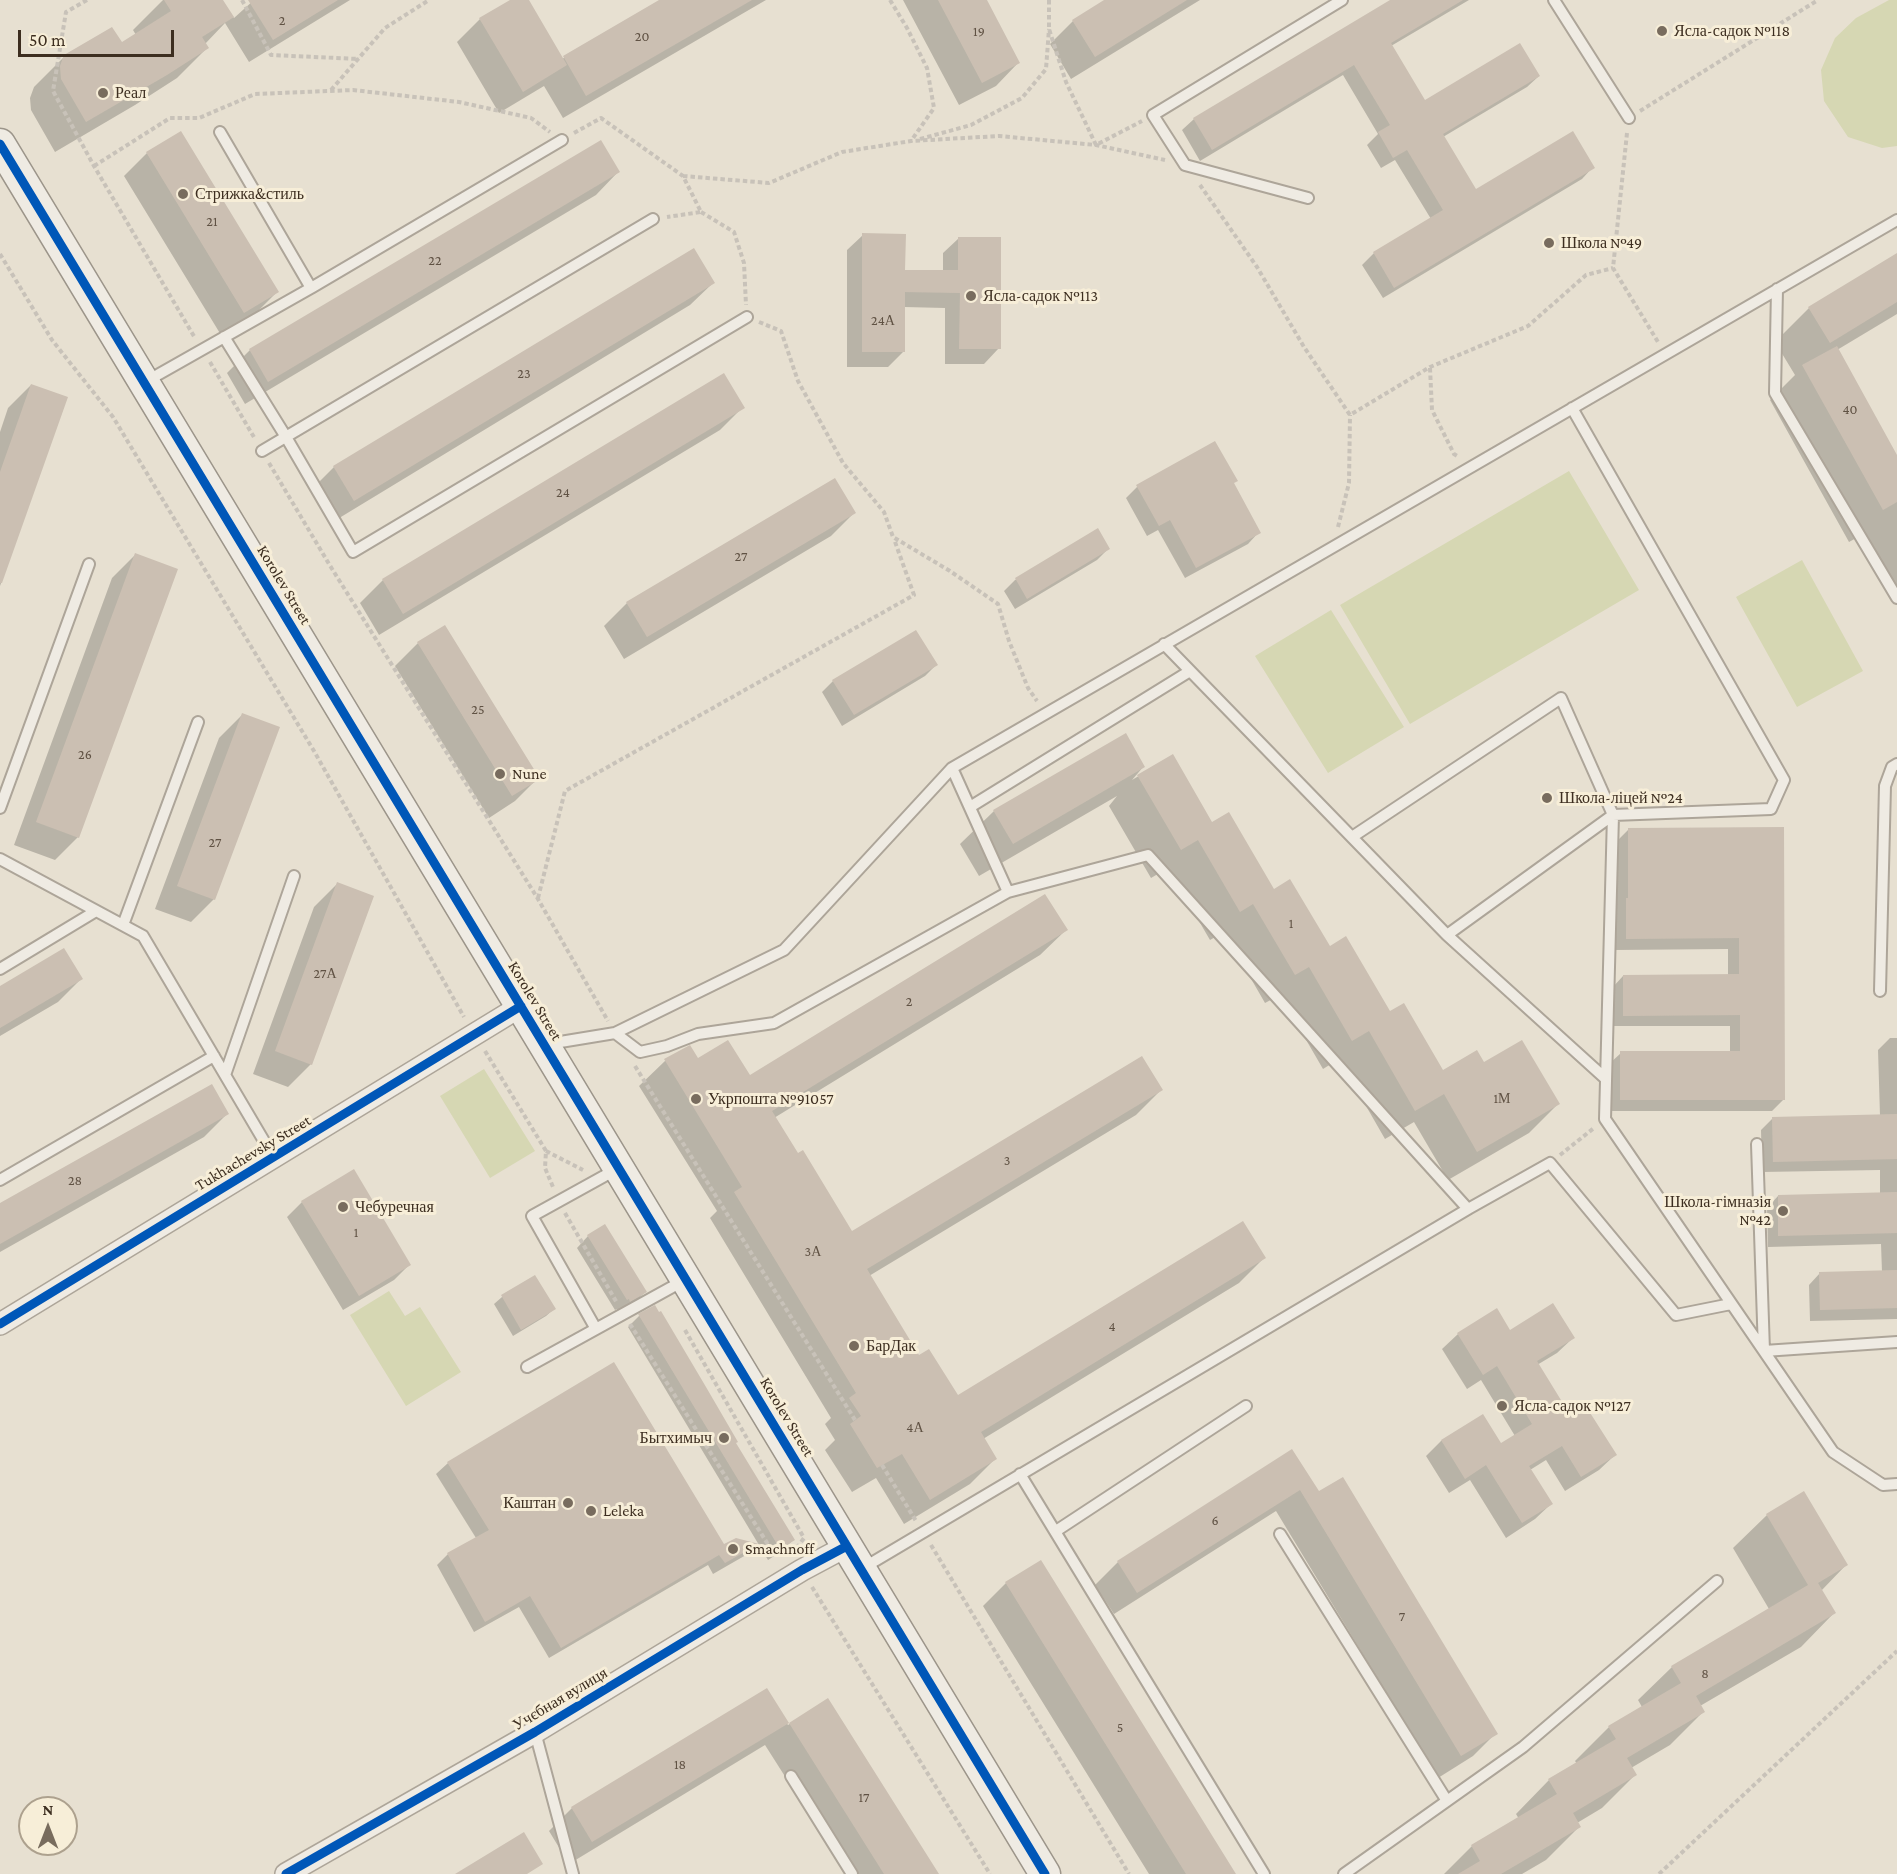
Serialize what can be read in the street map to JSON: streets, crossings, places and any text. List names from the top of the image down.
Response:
{
  "streets": {
    "street": ["Korolev Street", "Tukhachevsky Street", "Учєбная вулиця"]
  },
  "crossings": [
    ["Korolev Street", "Tukhachevsky Street"],
    ["Korolev Street", "Учєбная вулиця"]
  ],
  "places": [
    "Ясла-садок №118",
    "Реал",
    "Стрижка&стиль",
    "Школа №49",
    "Ясла-садок №113",
    "Nune",
    "Школа-ліцей №24",
    "Укрпошта №91057",
    "Чебуречная",
    "Школа-гімназія №42",
    "БарДак",
    "Ясла-садок №127",
    "Бытхимыч",
    "Каштан",
    "Leleka",
    "Smachnoff"
  ],
  "house_numbers": [
    "2",
    "19",
    "20",
    "21",
    "22",
    "24А",
    "23",
    "40",
    "24",
    "27",
    "25",
    "26",
    "27",
    "1",
    "27А",
    "2",
    "1М",
    "3",
    "28",
    "1",
    "3А",
    "4",
    "4А",
    "6",
    "7",
    "8",
    "5",
    "18",
    "17"
  ],
  "scale_bar": "50 m",
  "north": "top"
}
